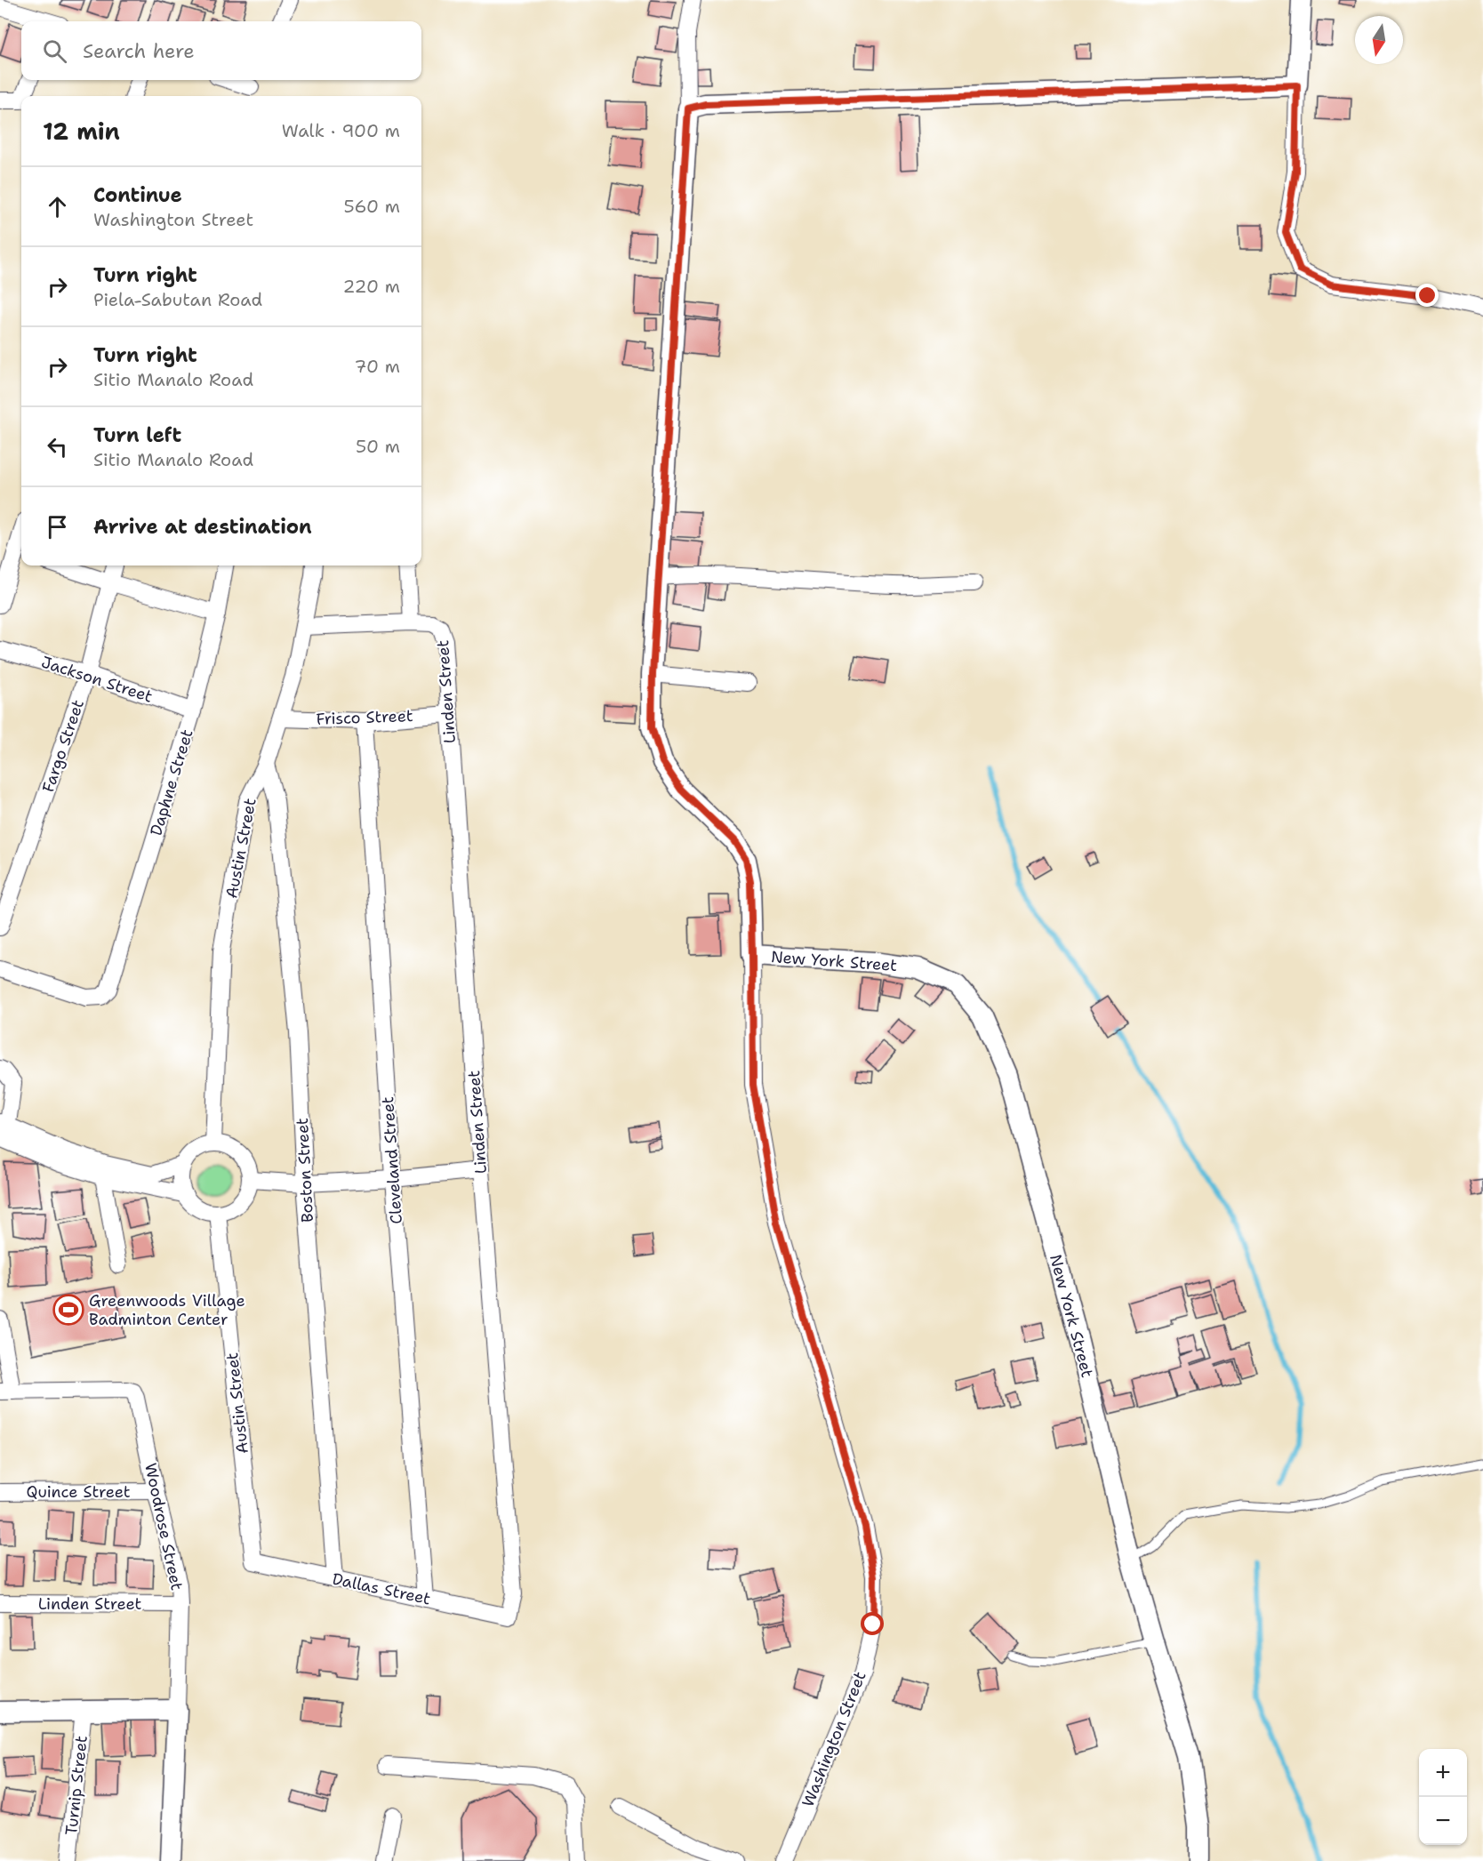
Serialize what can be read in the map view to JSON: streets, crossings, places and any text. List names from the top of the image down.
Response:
{
  "streets": {
    "street": [
      "Jackson Street",
      "Linden Street",
      "Frisco Street",
      "Fargo Street",
      "Daphne Street",
      "Austin Street",
      "New York Street",
      "Cleveland Street",
      "Boston Street",
      "Quince Street",
      "Woodrose Street",
      "Dallas Street",
      "Washington Street",
      "Turnip Street"
    ]
  },
  "crossings": [
    ["Jackson Street", "Fargo Street"],
    ["Jackson Street", "Daphne Street"],
    ["Linden Street", "Frisco Street"],
    ["Linden Street", "Woodrose Street"],
    ["Linden Street", "Dallas Street"],
    ["Frisco Street", "Austin Street"],
    ["Frisco Street", "Cleveland Street"],
    ["Austin Street", "Boston Street"],
    ["Austin Street", "Dallas Street"],
    ["New York Street", "Washington Street"],
    ["Cleveland Street", "Dallas Street"],
    ["Boston Street", "Dallas Street"],
    ["Quince Street", "Woodrose Street"]
  ],
  "places": {
    "sports": ["Greenwoods Village Badminton Center"]
  },
  "north": "bottom",
  "page": {
    "search": "Search here",
    "heading": ["12 min", "Walk · 900 m"],
    "list": [
      ["Continue", "Washington Street", "560 m"],
      ["Turn right", "Piela-Sabutan Road", "220 m"],
      ["Turn right", "Sitio Manalo Road", "70 m"],
      ["Turn left", "Sitio Manalo Road", "50 m"],
      "Arrive at destination"
    ],
    "map_buttons": ["+", "−"]
  }
}
